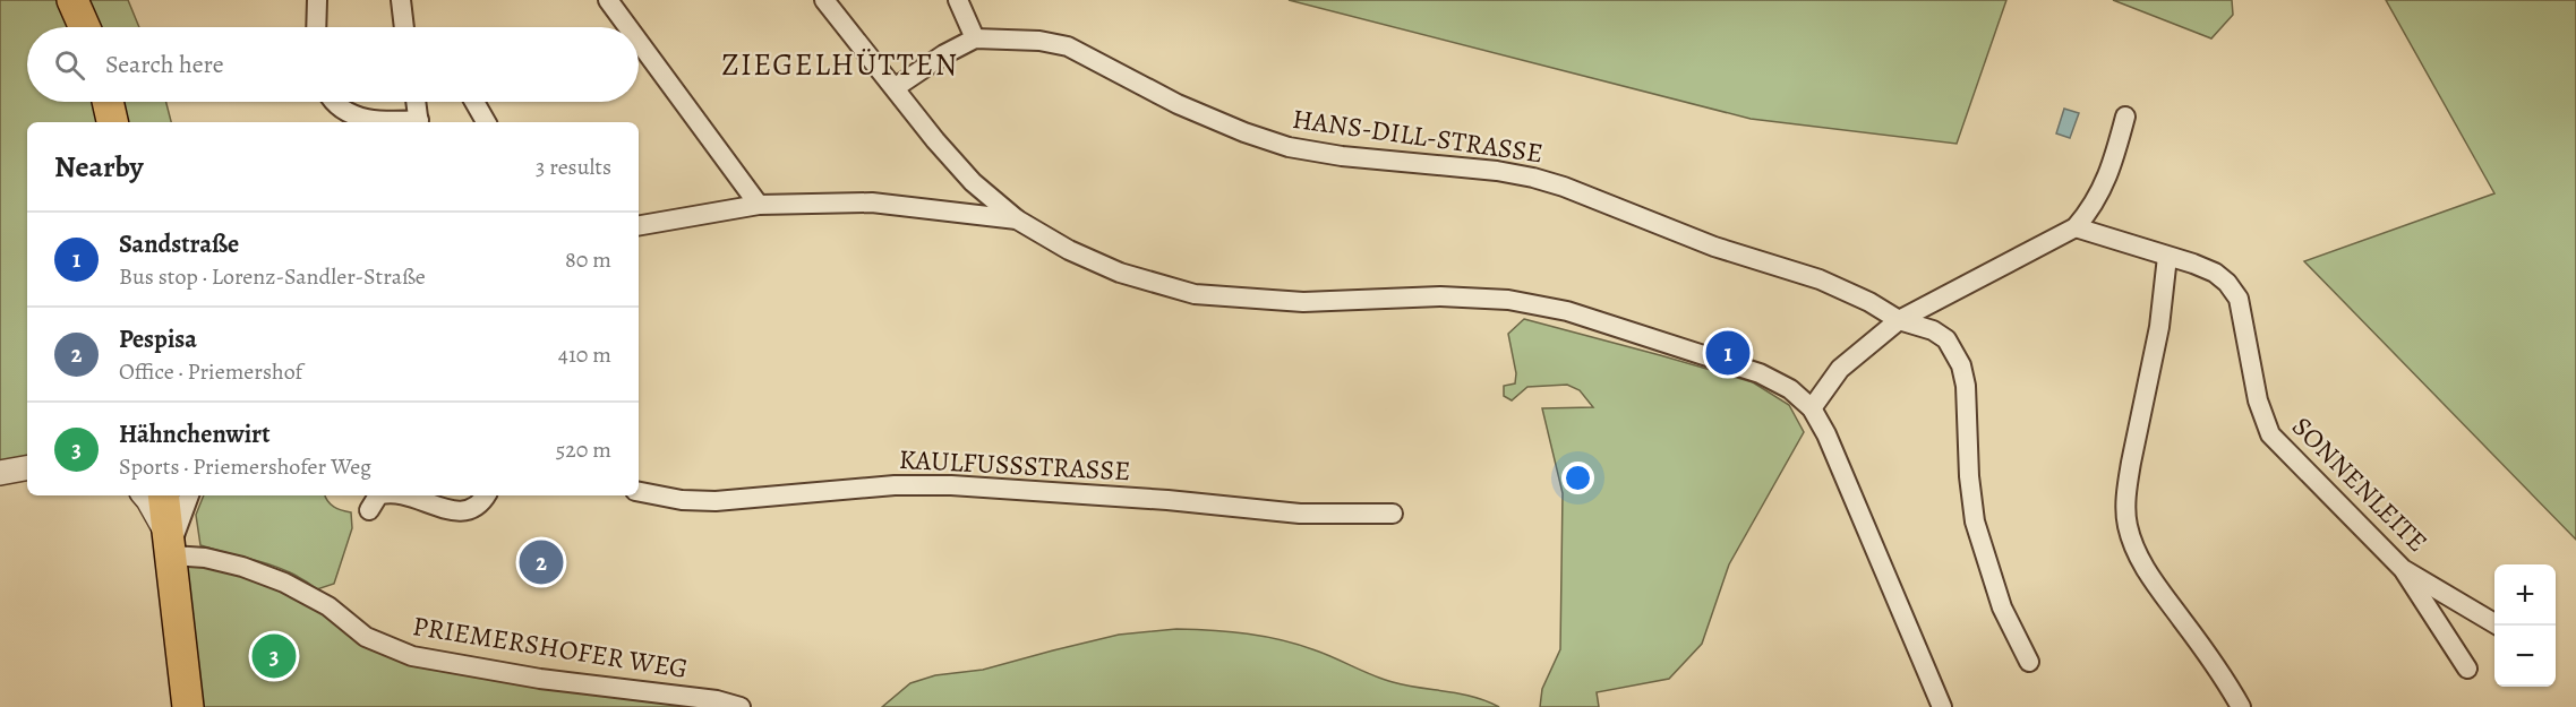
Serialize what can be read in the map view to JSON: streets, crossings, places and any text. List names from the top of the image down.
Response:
{
  "streets": {
    "street": [
      "HANS-DILL-STRASSE",
      "KAULFUSSSTRASSE",
      "SONNENLEITE",
      "PRIEMERSHOFER WEG"
    ]
  },
  "districts": ["ZIEGELHÜTTEN"],
  "page": {
    "search": "Search here",
    "heading": ["Nearby", "3 results"],
    "list": [
      {
        "mark": "1",
        "name": "Sandstraße",
        "note": "Bus stop · Lorenz-Sandler-Straße",
        "value": "80 m"
      },
      {
        "mark": "2",
        "name": "Pespisa",
        "note": "Office · Priemershof",
        "value": "410 m"
      },
      {
        "mark": "3",
        "name": "Hähnchenwirt",
        "note": "Sports · Priemershofer Weg",
        "value": "520 m"
      }
    ],
    "pins": ["1", "2", "3"],
    "map_buttons": ["+", "−"]
  }
}
